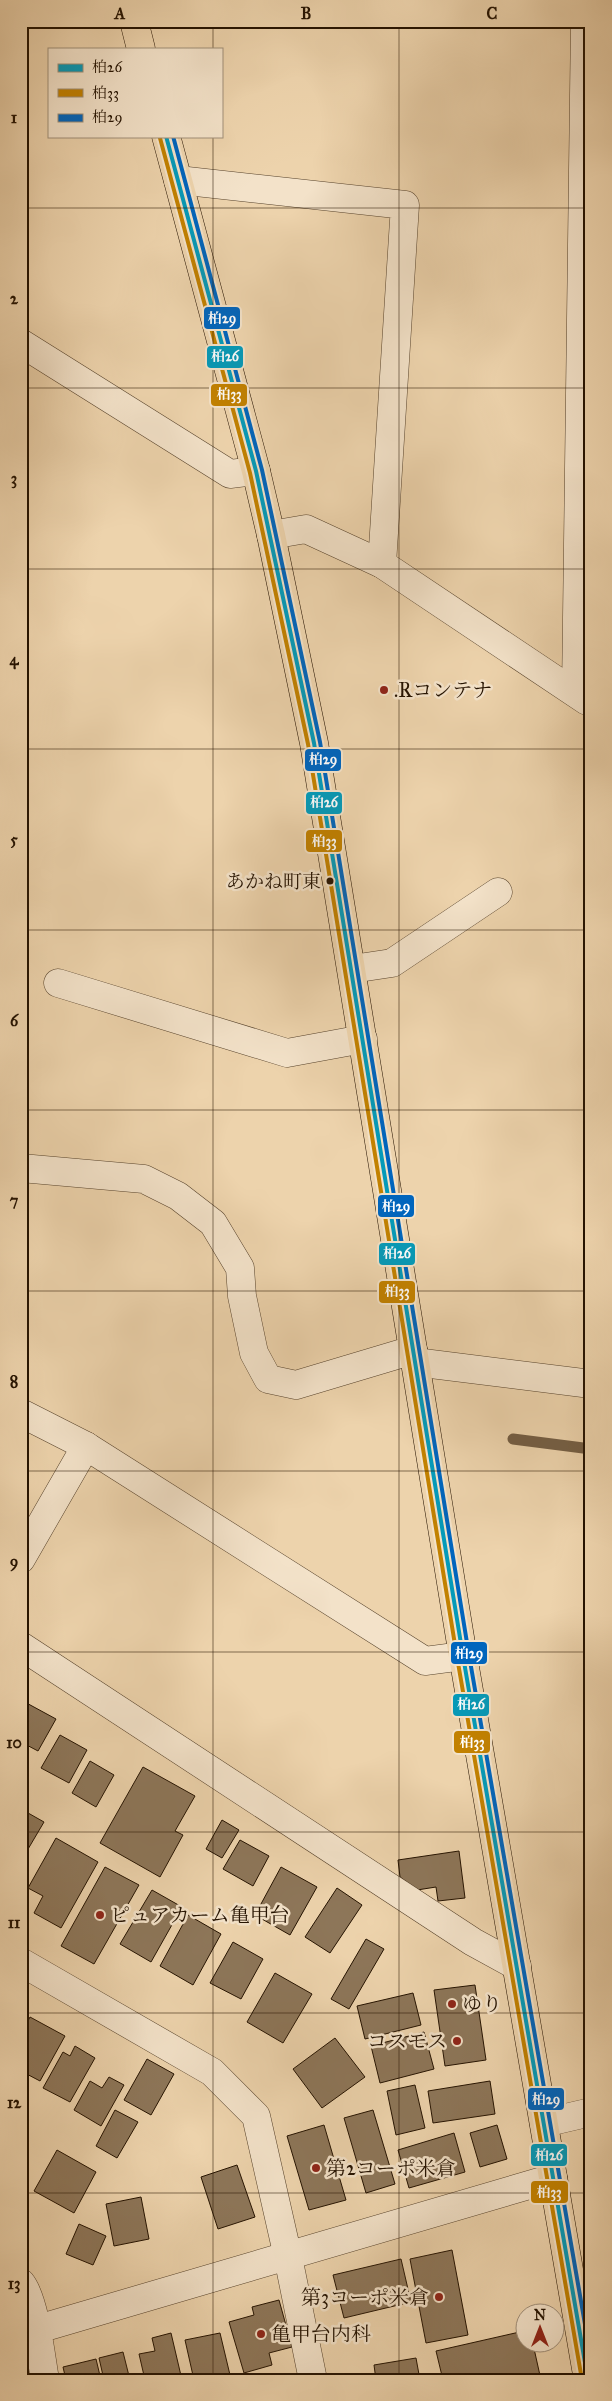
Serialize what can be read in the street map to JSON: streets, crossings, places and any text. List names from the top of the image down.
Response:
{
  "places": [
    ".Rコンテナ",
    "あかね町東",
    "ピュアカーム亀甲台",
    "ゆり",
    "コスモス",
    "第2コーポ米倉",
    "第3コーポ米倉",
    "亀甲台内科"
  ],
  "lines": ["transit line 柏26", "transit line 柏33", "transit line 柏29"],
  "legend": ["柏26", "柏33", "柏29"],
  "north": "top",
  "grid": {
    "columns": ["A", "B", "C"],
    "rows": [
      "1",
      "2",
      "3",
      "4",
      "5",
      "6",
      "7",
      "8",
      "9",
      "10",
      "11",
      "12",
      "13"
    ]
  }
}
